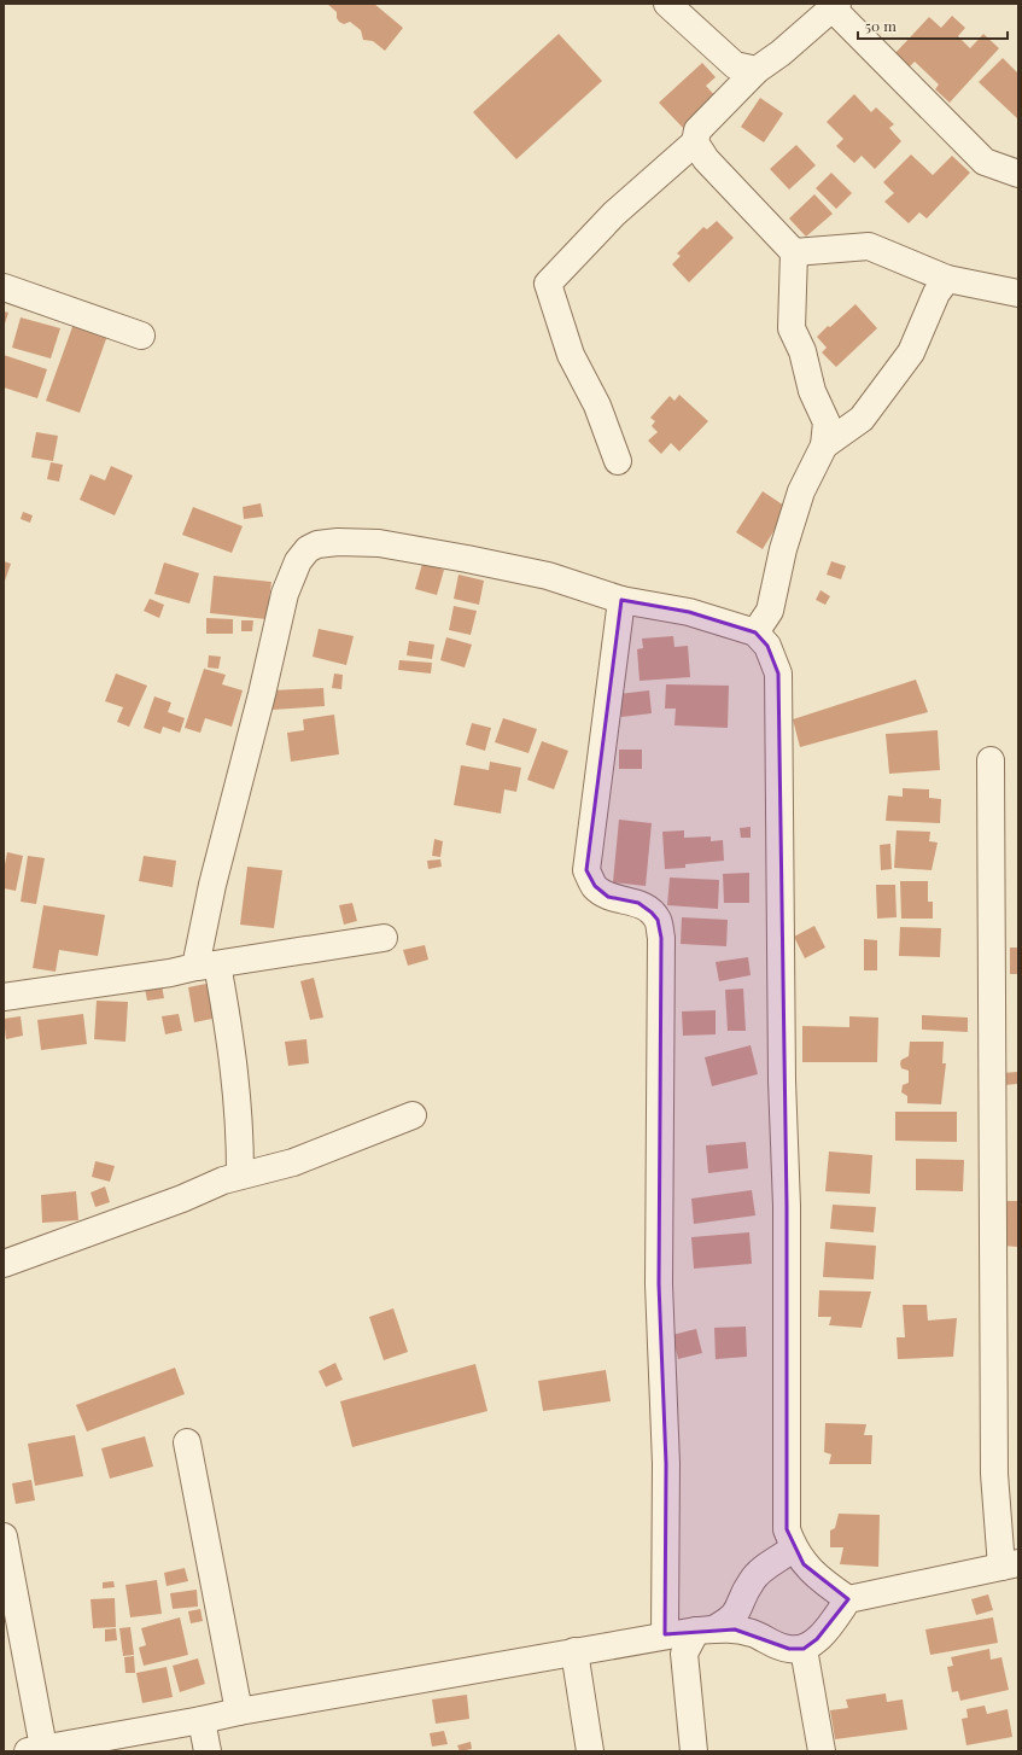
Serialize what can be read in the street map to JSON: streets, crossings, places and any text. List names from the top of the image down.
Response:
{
  "scale_bar": "50 m"
}
